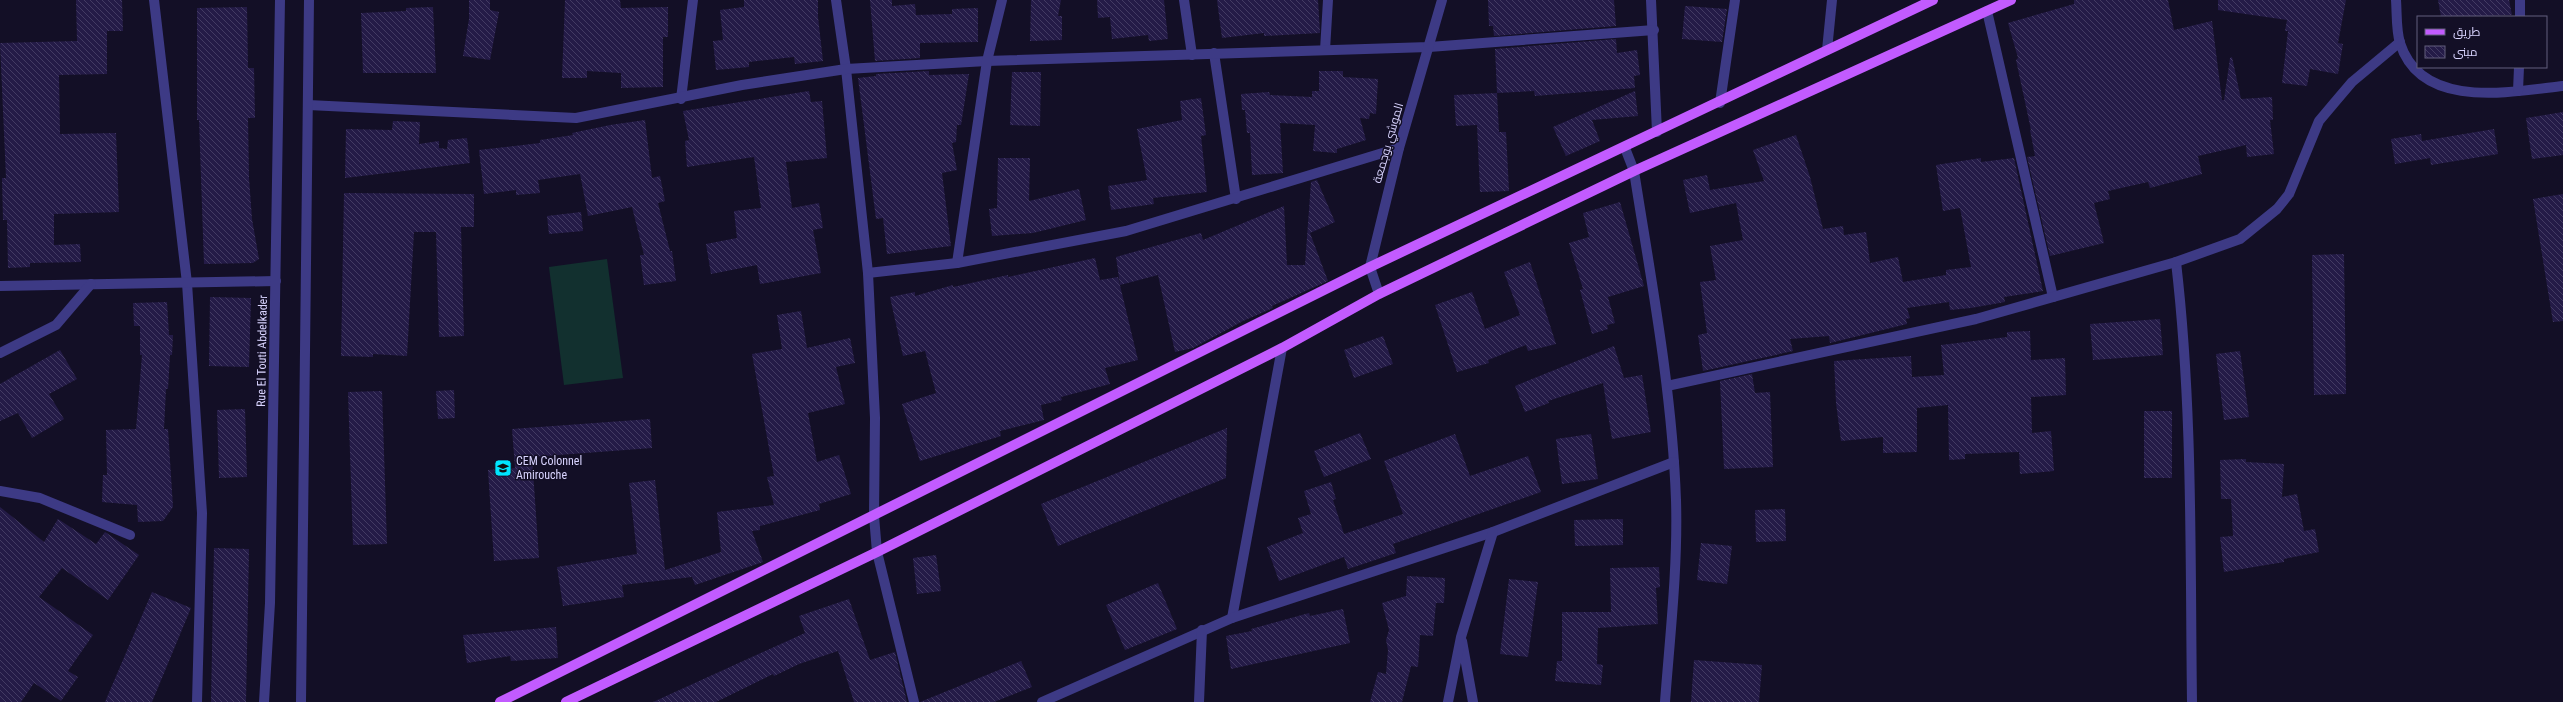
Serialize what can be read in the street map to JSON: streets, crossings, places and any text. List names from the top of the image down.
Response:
{
  "streets": {
    "street": ["الموشي بوجمعة", "Rue El Touti Abdelkader"]
  },
  "places": {
    "school or university": ["CEM Colonnel Amirouche"]
  },
  "legend": ["طريق", "مبنى"]
}
